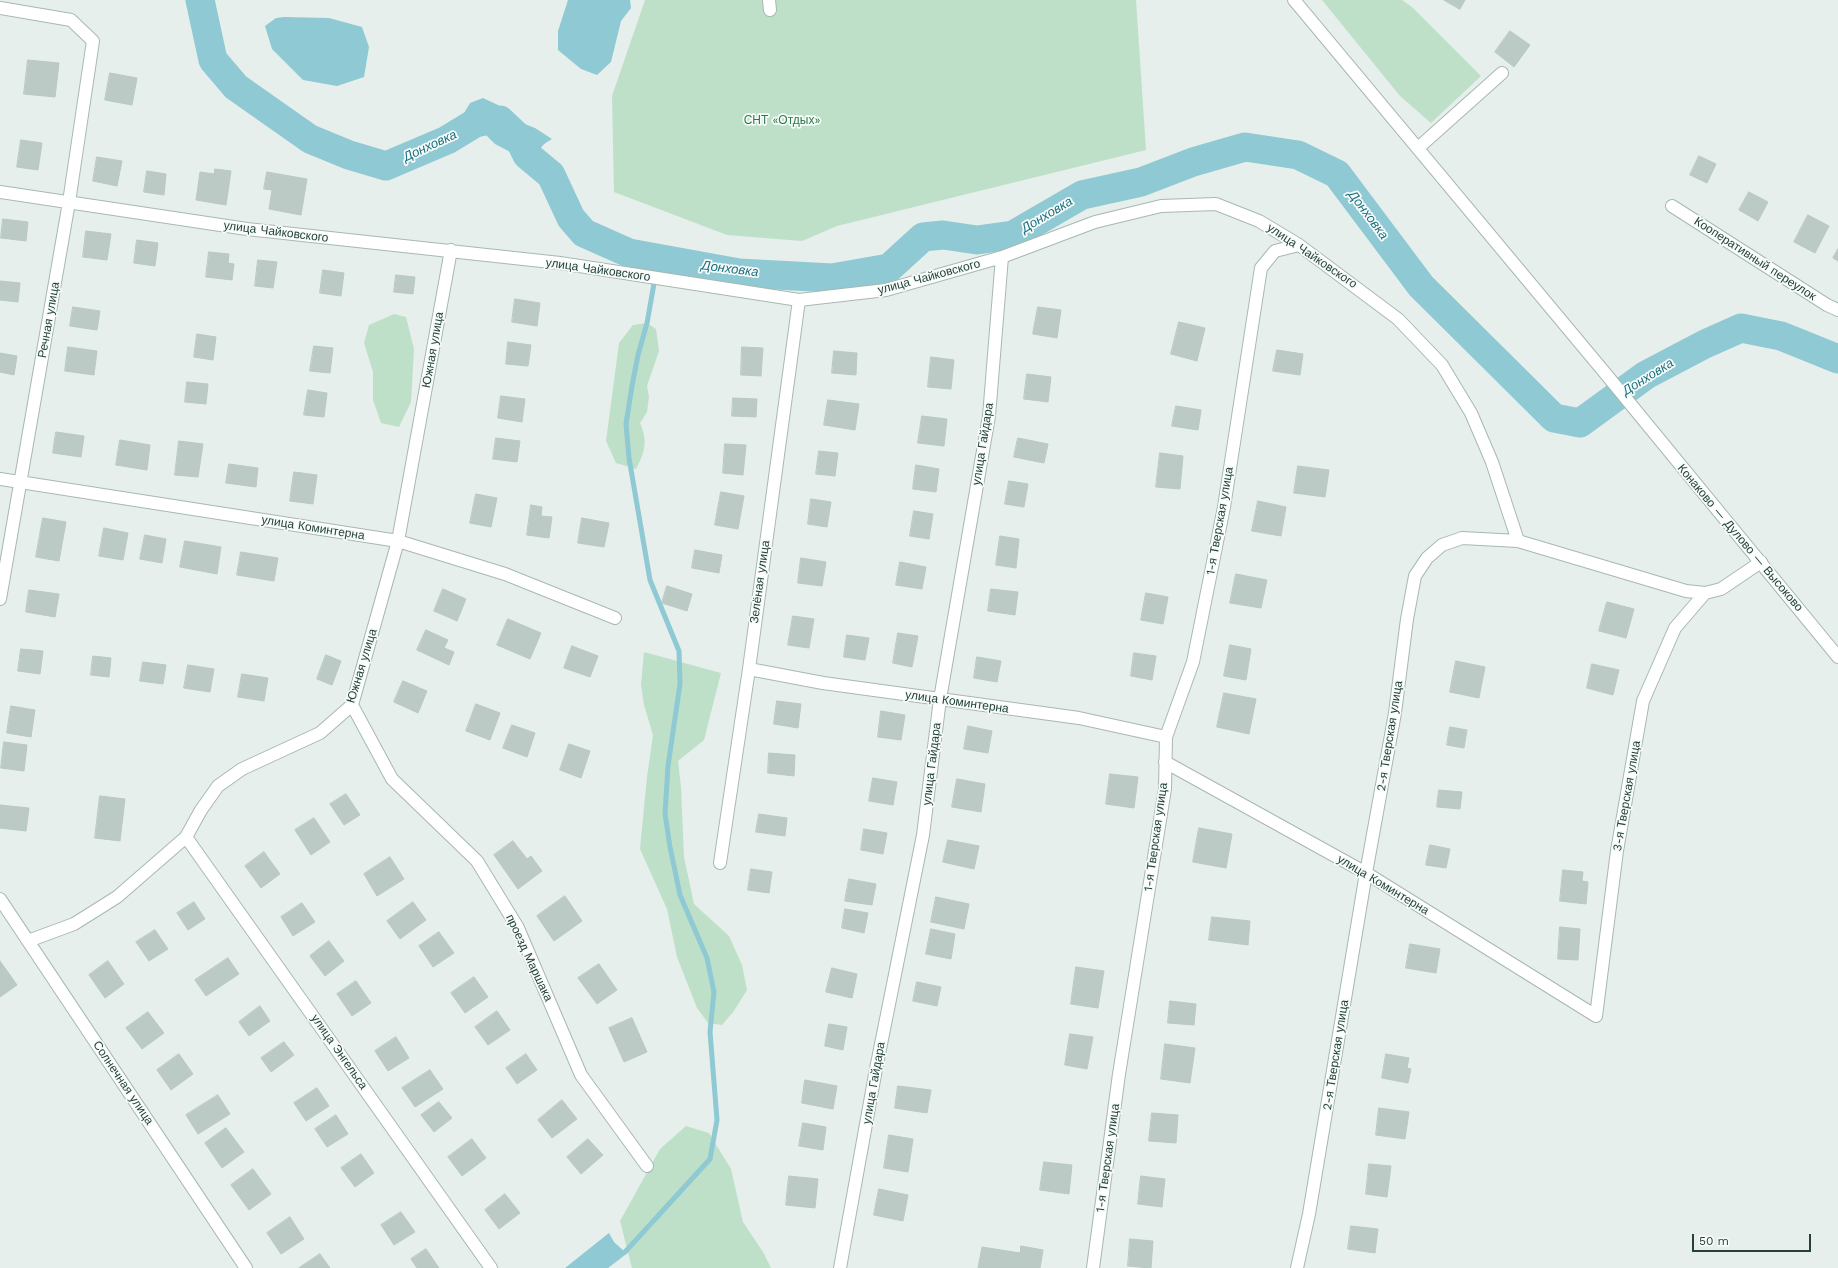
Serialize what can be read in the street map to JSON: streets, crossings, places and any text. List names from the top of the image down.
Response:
{
  "streets": {
    "street": [
      "улица Чайковского",
      "Кооперативный переулок",
      "Речная улица",
      "Южная улица",
      "улица Гайдара",
      "1-я Тверская улица",
      "улица Коминтерна",
      "Конаково — Дулово — Высоково",
      "Зелёная улица",
      "2-я Тверская улица",
      "3-я Тверская улица",
      "проезд Маршака",
      "улица Энгельса",
      "Солнечная улица"
    ]
  },
  "crossings": [
    ["улица Чайковского", "Речная улица"],
    ["улица Чайковского", "Южная улица"],
    ["улица Чайковского", "улица Гайдара"],
    ["улица Чайковского", "1-я Тверская улица"],
    ["улица Чайковского", "Зелёная улица"],
    ["улица Чайковского", "2-я Тверская улица"],
    ["Речная улица", "улица Коминтерна"],
    ["Южная улица", "улица Коминтерна"],
    ["Южная улица", "проезд Маршака"],
    ["Южная улица", "улица Энгельса"],
    ["Южная улица", "Солнечная улица"],
    ["улица Гайдара", "улица Коминтерна"],
    ["1-я Тверская улица", "улица Коминтерна"],
    ["улица Коминтерна", "Зелёная улица"],
    ["улица Коминтерна", "2-я Тверская улица"],
    ["улица Коминтерна", "3-я Тверская улица"],
    ["Конаково — Дулово — Высоково", "2-я Тверская улица"],
    ["2-я Тверская улица", "3-я Тверская улица"]
  ],
  "water": ["Донховка"],
  "parks": ["СНТ «Отдых»"],
  "scale_bar": "50 m"
}
